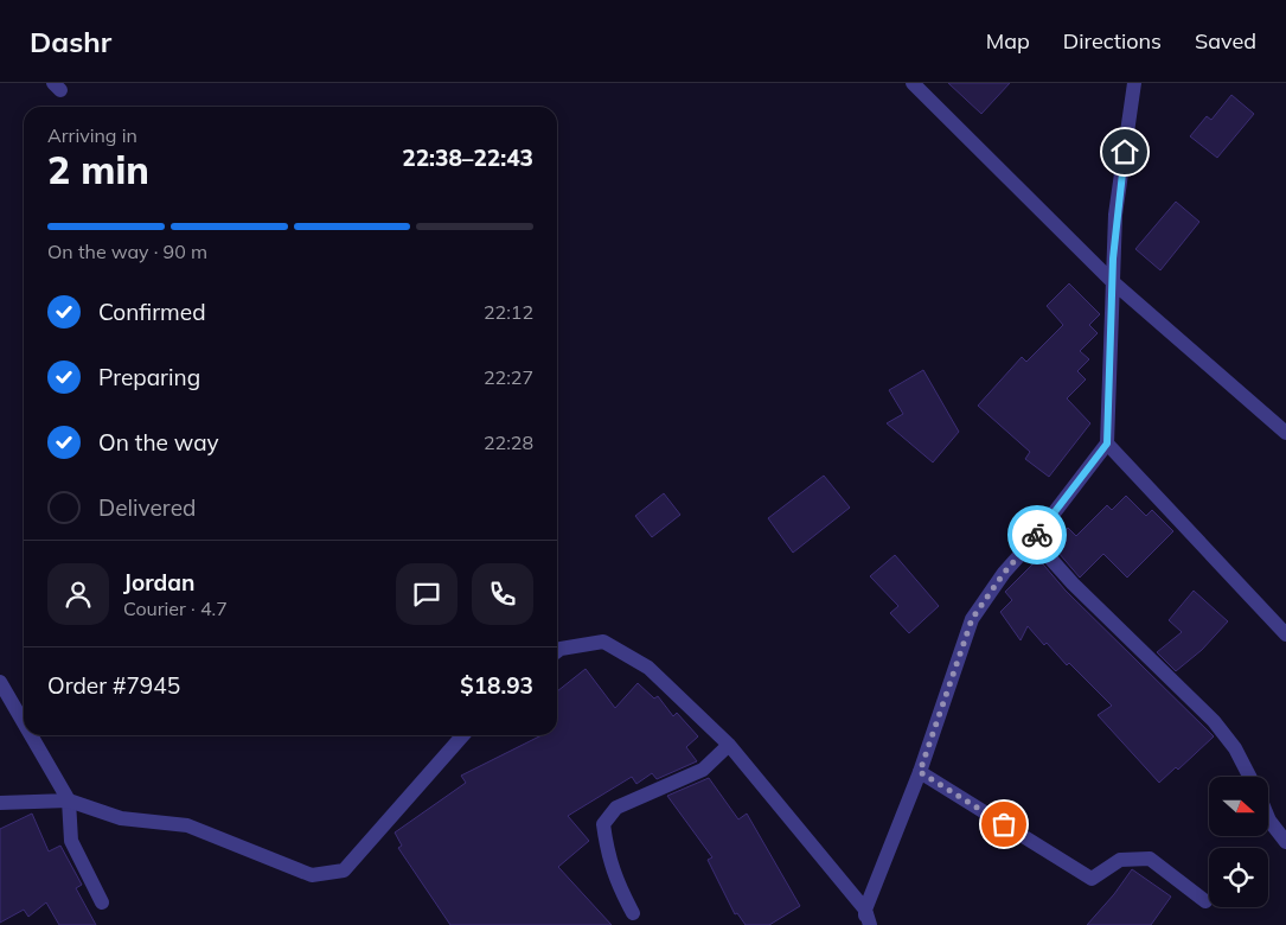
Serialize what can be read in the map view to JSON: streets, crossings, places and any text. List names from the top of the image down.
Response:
{
  "north": "right",
  "page": {
    "header": "Dashr",
    "nav": ["Map", "Directions", "Saved"],
    "heading": ["2 min", "Arriving in", "22:38–22:43"],
    "panel": [
      "Jordan",
      "Courier · 4.7",
      "Order #7945",
      "$18.93"
    ],
    "bar": "On the way · 90 m",
    "list": [
      ["Confirmed", "22:12"],
      ["Preparing", "22:27"],
      ["On the way", "22:28"],
      "Delivered"
    ]
  }
}
